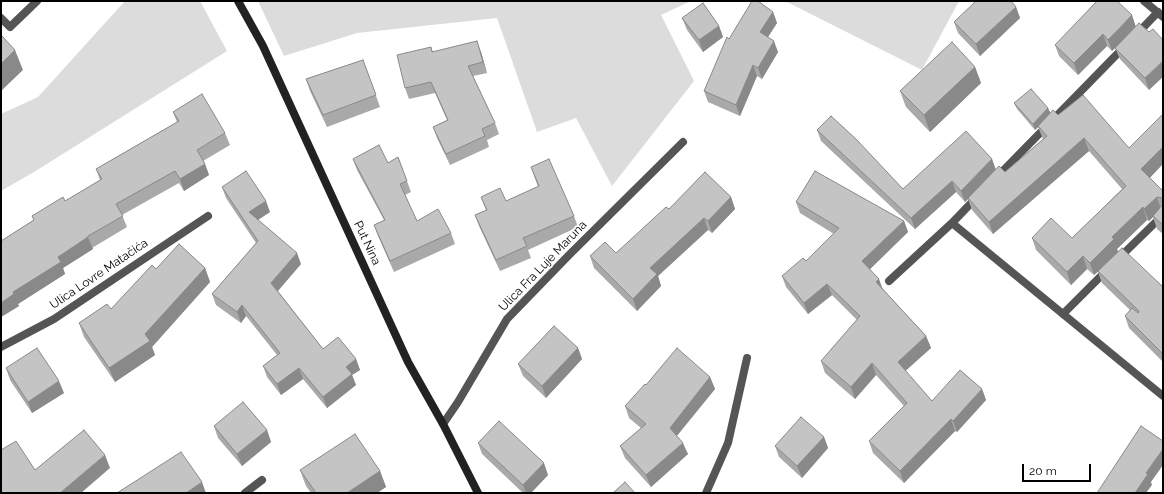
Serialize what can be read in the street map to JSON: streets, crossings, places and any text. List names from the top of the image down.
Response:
{
  "streets": {
    "main road": ["Put Nina"],
    "street": ["Ulica Fra Luje Maruna", "Ulica Lovre Matačića"]
  },
  "crossings": [
    ["Put Nina", "Ulica Fra Luje Maruna"]
  ],
  "scale_bar": "20 m"
}
